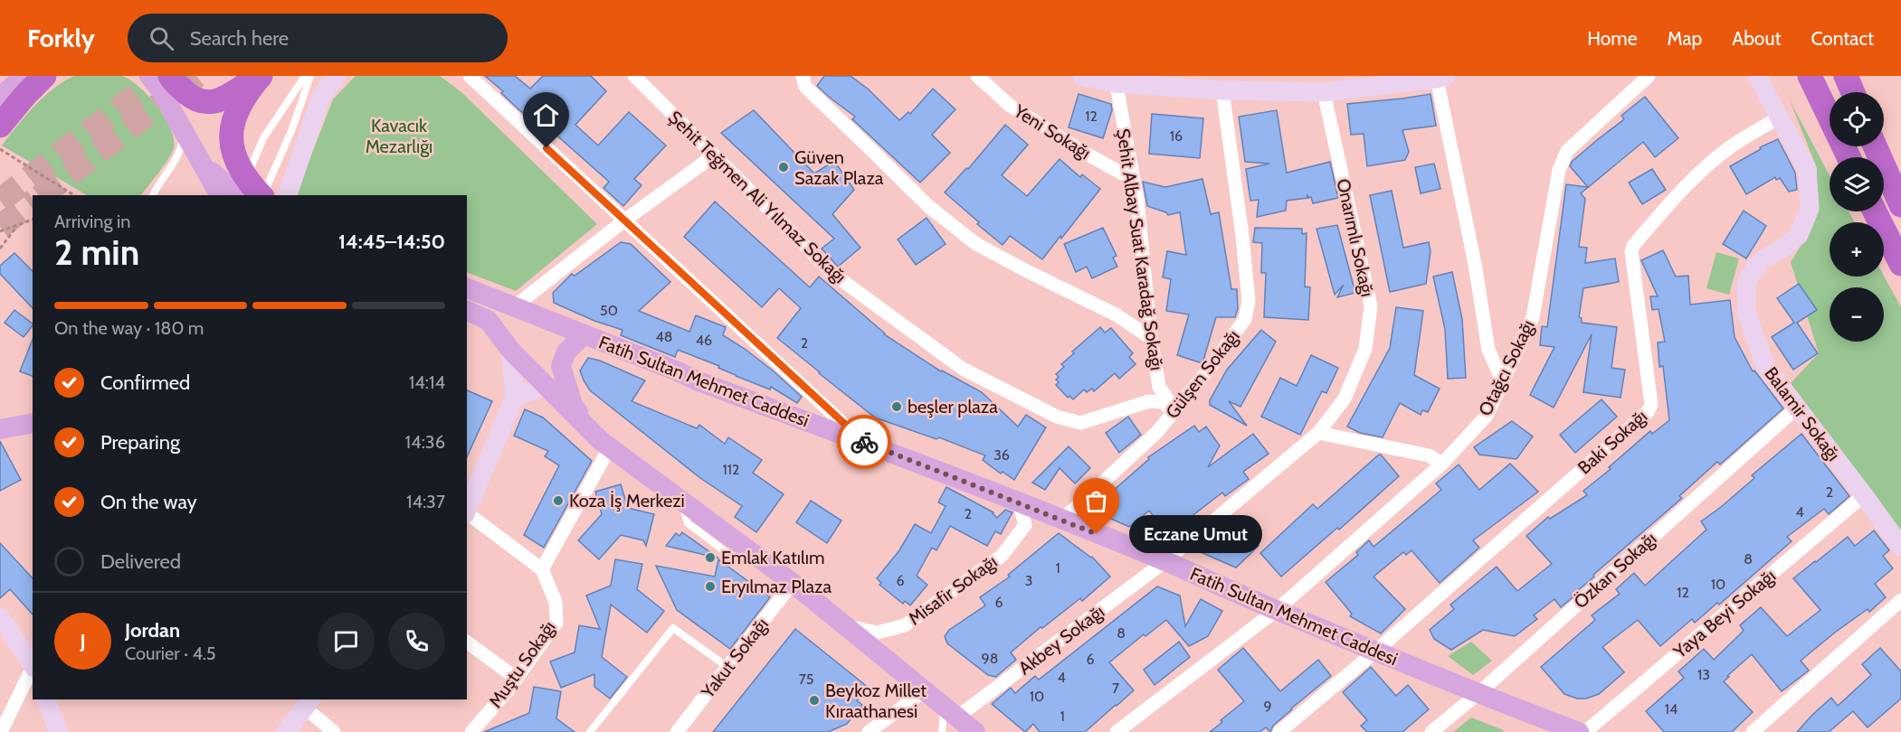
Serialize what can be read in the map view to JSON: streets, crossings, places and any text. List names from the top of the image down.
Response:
{
  "streets": {
    "main road": ["Fatih Sultan Mehmet Caddesi"],
    "street": [
      "Yeni Sokağı",
      "Şehit Teğmen Ali Yılmaz Sokağı",
      "Onarımlı Sokağı",
      "Şehit Albay Suat Karadağ Sokağı",
      "Otağcı Sokağı",
      "Gülşen Sokağı",
      "Balamir Sokağı",
      "Baki Sokağı",
      "Özkan Sokağı",
      "Misafir Sokağı",
      "Yaya Beyi Sokağı",
      "Akbey Sokağı",
      "Yakut Sokağı",
      "Muştu Sokağı"
    ]
  },
  "crossings": [
    ["Yeni Sokağı", "Şehit Albay Suat Karadağ Sokağı"],
    ["Şehit Teğmen Ali Yılmaz Sokağı", "Şehit Albay Suat Karadağ Sokağı"],
    ["Şehit Teğmen Ali Yılmaz Sokağı", "Gülşen Sokağı"],
    ["Onarımlı Sokağı", "Fatih Sultan Mehmet Caddesi"],
    ["Onarımlı Sokağı", "Akbey Sokağı"],
    ["Şehit Albay Suat Karadağ Sokağı", "Gülşen Sokağı"],
    ["Otağcı Sokağı", "Fatih Sultan Mehmet Caddesi"],
    ["Gülşen Sokağı", "Fatih Sultan Mehmet Caddesi"],
    ["Fatih Sultan Mehmet Caddesi", "Baki Sokağı"],
    ["Fatih Sultan Mehmet Caddesi", "Özkan Sokağı"],
    ["Fatih Sultan Mehmet Caddesi", "Misafir Sokağı"],
    ["Fatih Sultan Mehmet Caddesi", "Akbey Sokağı"],
    ["Balamir Sokağı", "Baki Sokağı"],
    ["Balamir Sokağı", "Özkan Sokağı"],
    ["Balamir Sokağı", "Yaya Beyi Sokağı"]
  ],
  "parks": ["Kavacık Mezarlığı"],
  "places": [
    "Güven Sazak Plaza",
    "beşler plaza",
    "Koza İş Merkezi",
    "Eczane Umut",
    "Emlak Katılım",
    "Eryılmaz Plaza",
    "Beykoz Millet Kıraathanesi"
  ],
  "house_numbers": [
    "12",
    "16",
    "50",
    "48",
    "46",
    "2",
    "36",
    "112",
    "2",
    "4",
    "2",
    "8",
    "1",
    "6",
    "3",
    "10",
    "12",
    "6",
    "8",
    "98",
    "6",
    "13",
    "4",
    "75",
    "7",
    "10",
    "9",
    "14",
    "1"
  ],
  "page": {
    "header": "Forkly",
    "search": "Search here",
    "nav": [
      "Home",
      "Map",
      "About",
      "Contact"
    ],
    "map_buttons": ["+", "−"],
    "heading": ["2 min", "Arriving in", "14:45–14:50"],
    "panel": ["Jordan", "Courier · 4.5"],
    "bar": "On the way · 180 m",
    "list": [
      ["Confirmed", "14:14"],
      ["Preparing", "14:36"],
      ["On the way", "14:37"],
      "Delivered"
    ],
    "bubble": "Eczane Umut",
    "round": "J"
  }
}
